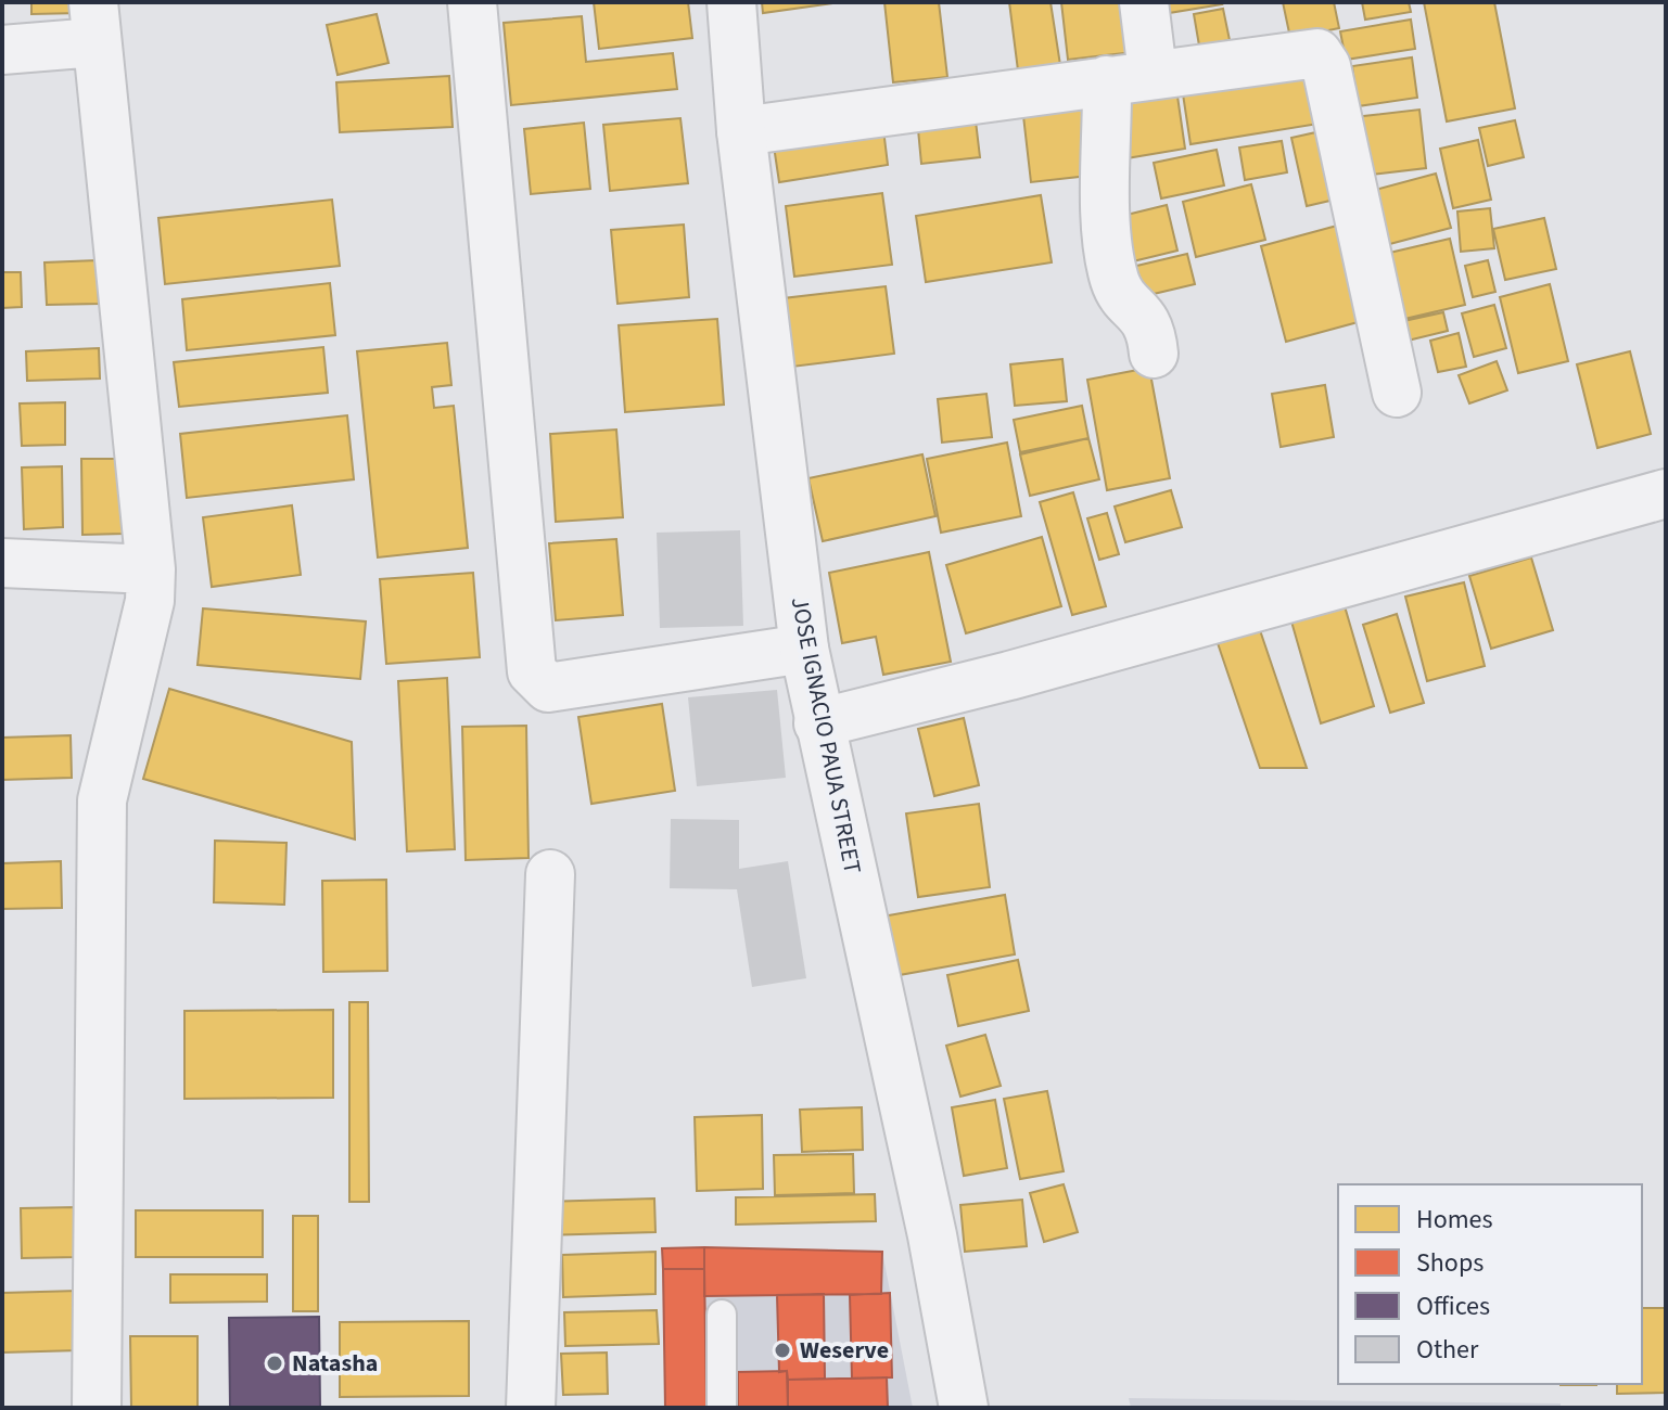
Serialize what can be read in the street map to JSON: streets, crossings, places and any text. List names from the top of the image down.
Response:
{
  "streets": {
    "street": ["JOSE IGNACIO PAUA STREET"]
  },
  "places": ["Weserve", "Natasha"],
  "legend": [
    "Homes",
    "Shops",
    "Offices",
    "Other"
  ]
}
